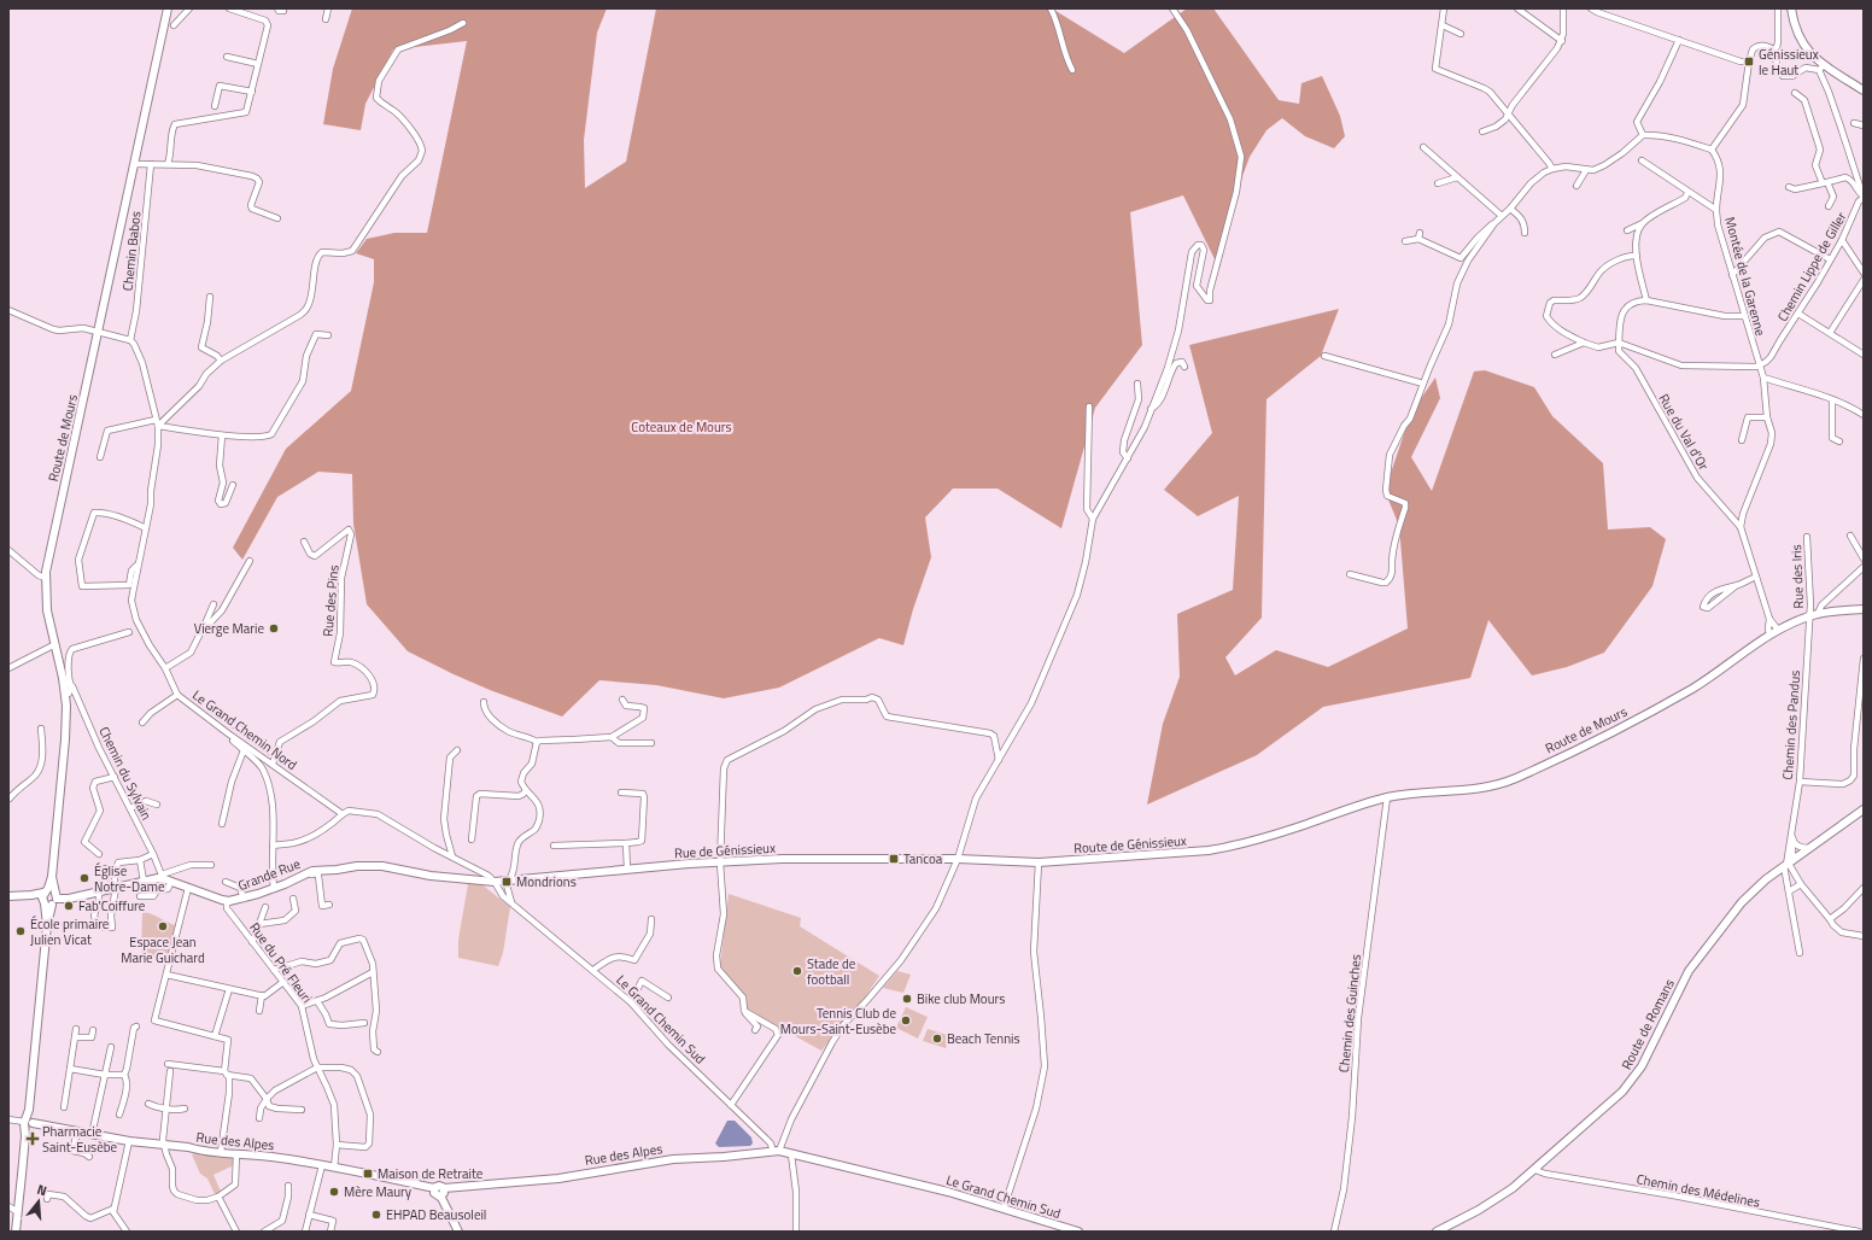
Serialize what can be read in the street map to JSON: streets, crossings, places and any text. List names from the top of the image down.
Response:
{
  "streets": {
    "street": [
      "Chemin Babos",
      "Chemin Lippe de Giller",
      "Montée de la Garenne",
      "Rue du Val d'Or",
      "Route de Mours",
      "Rue des Iris",
      "Rue des Pins",
      "Chemin des Pandus",
      "Le Grand Chemin Nord",
      "Chemin du Sylvain",
      "Route de Génissieux",
      "Rue de Génissieux",
      "Grande Rue",
      "Rue du Pré Fleuri",
      "Chemin des Guinches",
      "Le Grand Chemin Sud",
      "Route de Romans",
      "Rue des Alpes",
      "Chemin des Médelines"
    ]
  },
  "crossings": [
    ["Chemin Babos", "Le Grand Chemin Nord"],
    ["Chemin Lippe de Giller", "Montée de la Garenne"],
    ["Route de Mours", "Rue des Iris"],
    ["Route de Mours", "Chemin des Pandus"],
    ["Route de Mours", "Route de Génissieux"],
    ["Route de Mours", "Chemin des Guinches"],
    ["Rue des Iris", "Chemin des Pandus"],
    ["Rue des Pins", "Le Grand Chemin Nord"],
    ["Chemin des Pandus", "Route de Romans"],
    ["Chemin du Sylvain", "Grande Rue"],
    ["Route de Génissieux", "Rue de Génissieux"],
    ["Rue de Génissieux", "Grande Rue"],
    ["Rue de Génissieux", "Le Grand Chemin Sud"],
    ["Grande Rue", "Rue du Pré Fleuri"],
    ["Grande Rue", "Le Grand Chemin Sud"],
    ["Rue du Pré Fleuri", "Rue des Alpes"],
    ["Le Grand Chemin Sud", "Rue des Alpes"],
    ["Route de Romans", "Chemin des Médelines"]
  ],
  "parks": ["Coteaux de Mours"],
  "places": {
    "transit": [
      "Génissieux le Haut",
      "Tancoa",
      "Mondrions",
      "Maison de Retraite"
    ],
    "other": [
      "Vierge Marie",
      "Église Notre-Dame",
      "Fab'Coiffure",
      "Espace Jean Marie Guichard",
      "École primaire Julien Vicat",
      "Stade de football",
      "Bike club Mours",
      "Tennis Club de Mours-Saint-Eusèbe",
      "Beach Tennis",
      "Mère Maury",
      "EHPAD Beausoleil"
    ],
    "health": ["Pharmacie Saint-Eusèbe"]
  },
  "north": "top"
}
